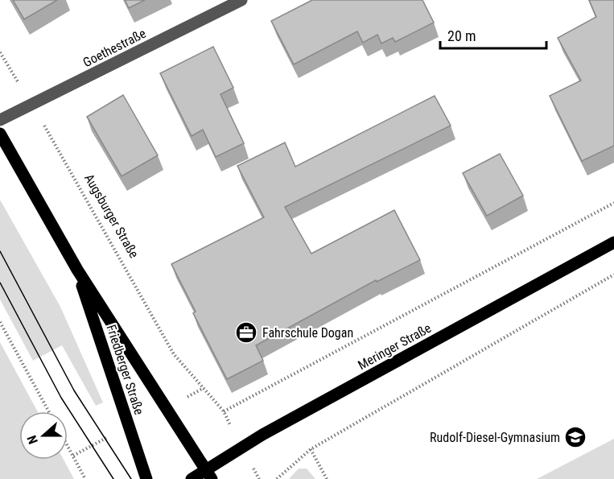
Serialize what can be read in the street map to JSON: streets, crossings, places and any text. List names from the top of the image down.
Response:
{
  "streets": {
    "main road": ["Meringer Straße", "Friedberger Straße"],
    "street": ["Goethestraße"],
    "path": ["Augsburger Straße"]
  },
  "crossings": [
    ["Goethestraße", "Augsburger Straße"]
  ],
  "places": {
    "office": ["Fahrschule Dogan"],
    "school or university": ["Rudolf-Diesel-Gymnasium"]
  },
  "scale_bar": "20 m",
  "north": "left"
}
